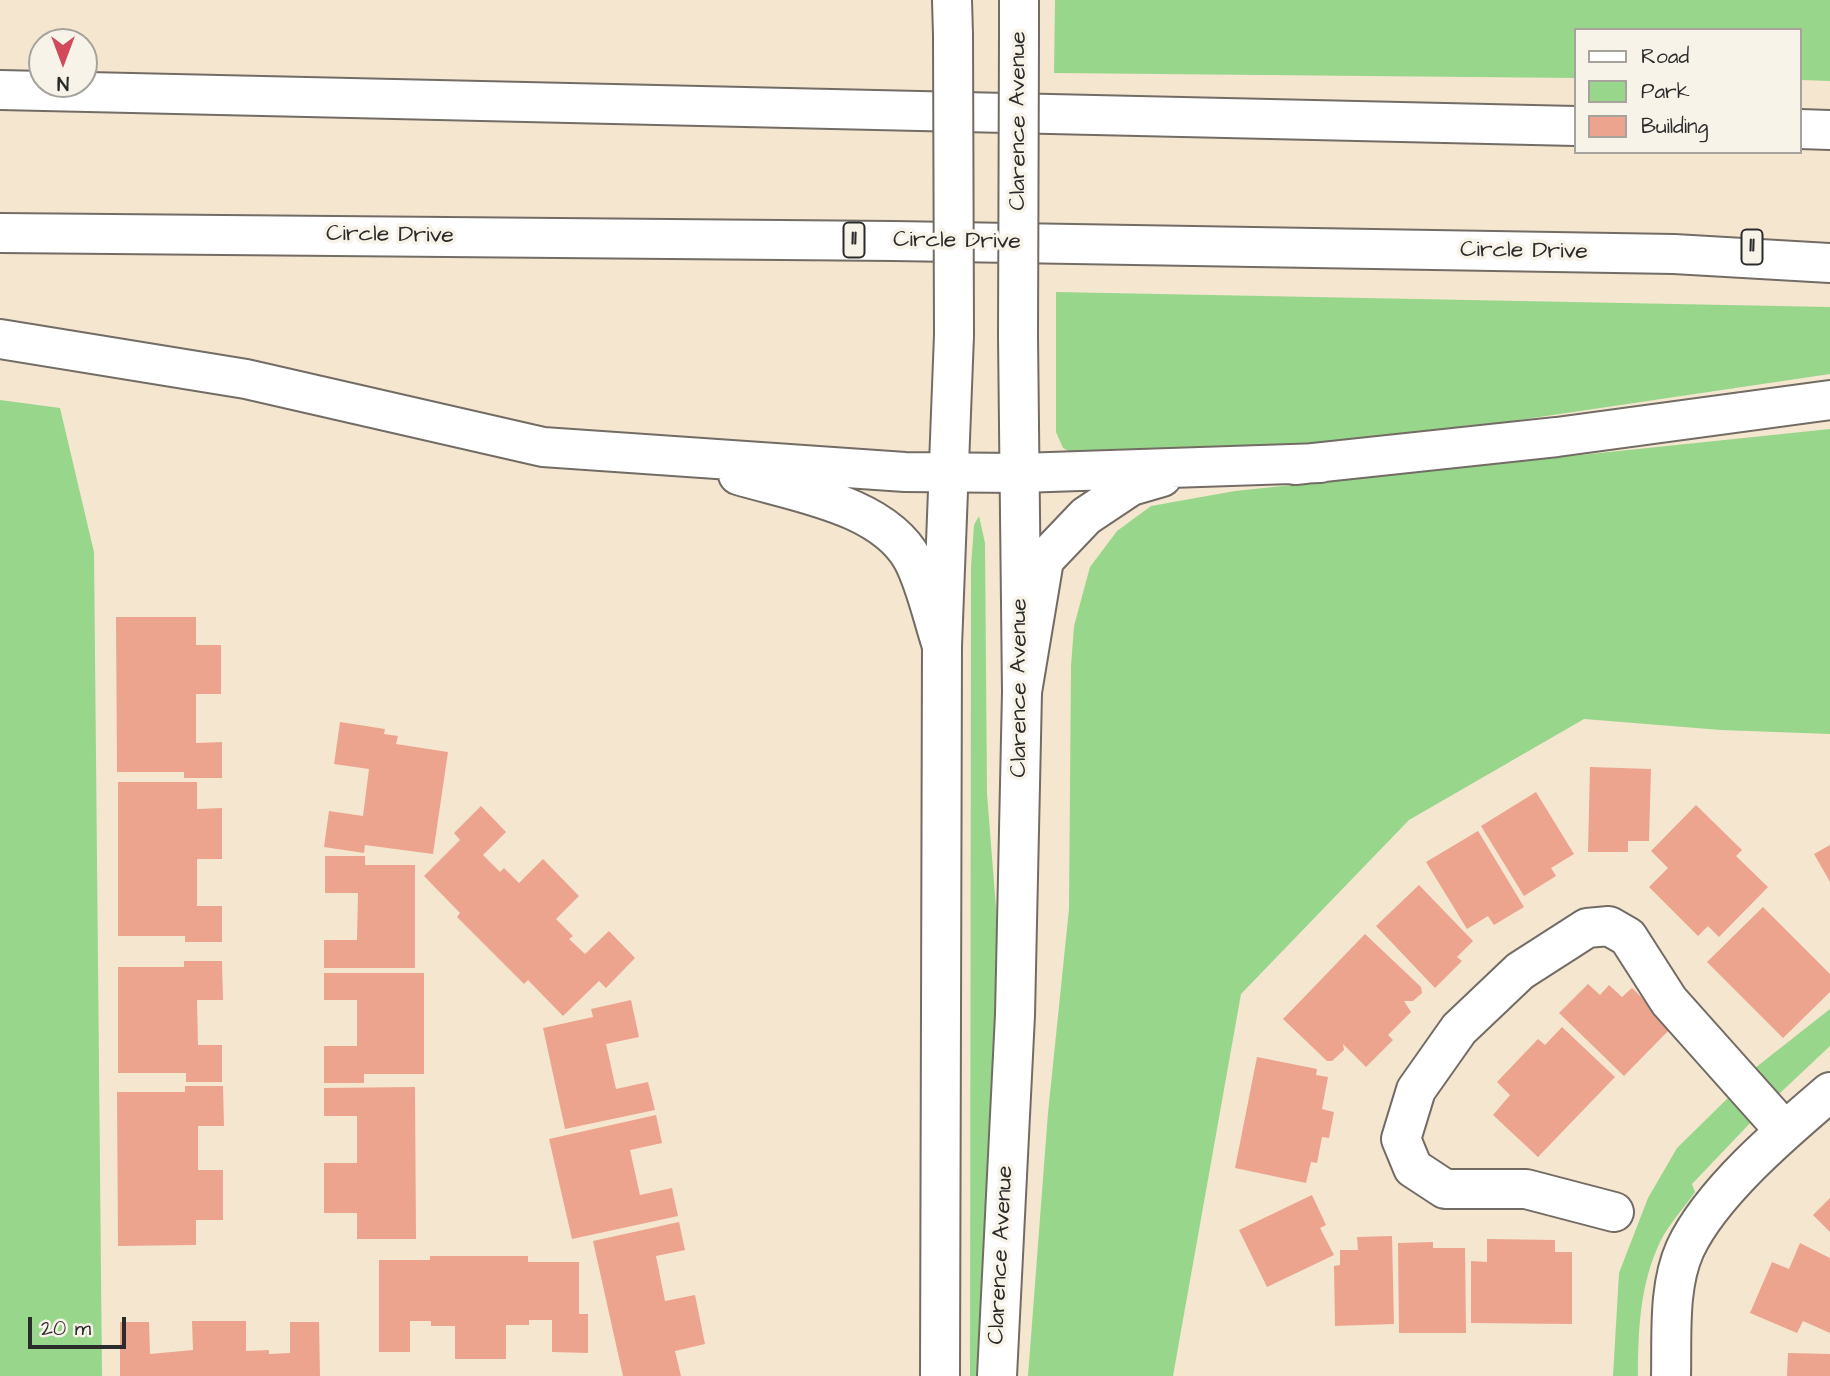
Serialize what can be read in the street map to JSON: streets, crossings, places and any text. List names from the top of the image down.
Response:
{
  "streets": {
    "main road": ["Clarence Avenue", "Circle Drive", "11"]
  },
  "crossings": [
    ["Circle Drive", "11"]
  ],
  "legend": ["Road", "Park", "Building"],
  "scale_bar": "20 m",
  "north": "bottom"
}
